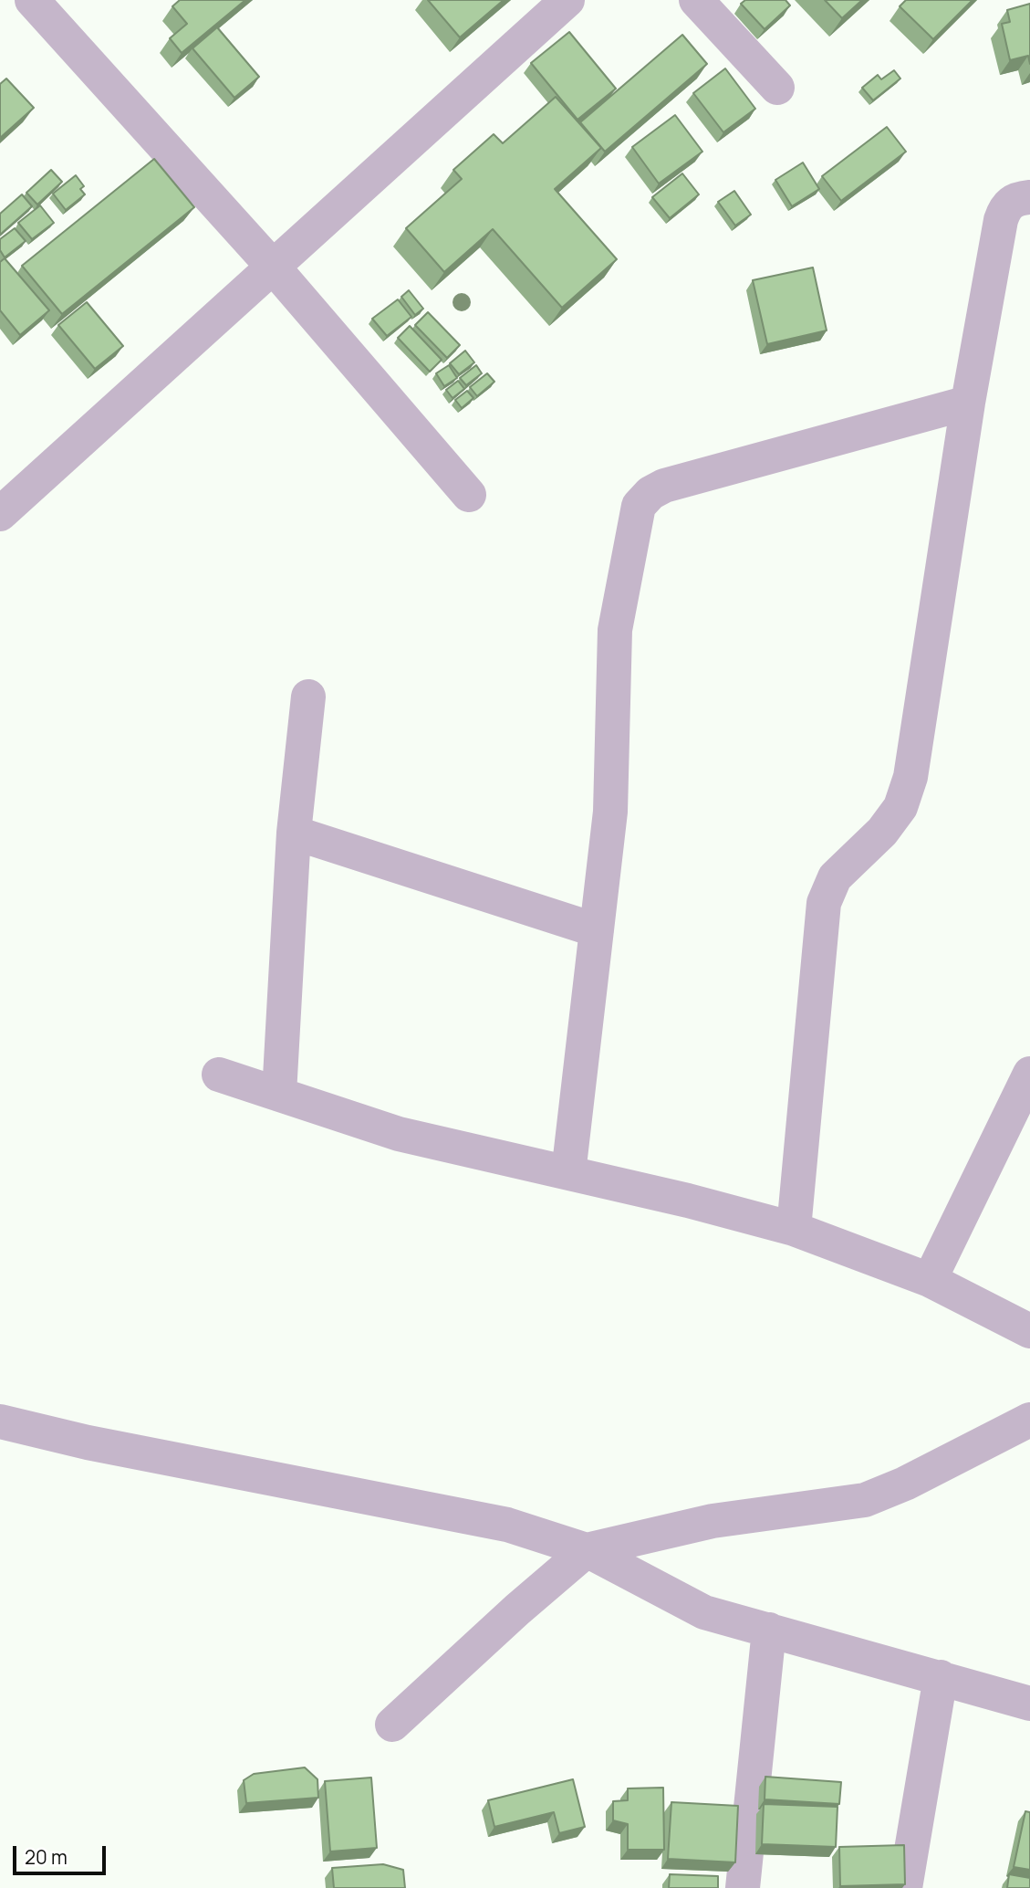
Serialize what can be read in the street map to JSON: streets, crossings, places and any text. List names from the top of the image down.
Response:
{
  "scale_bar": "20 m"
}
